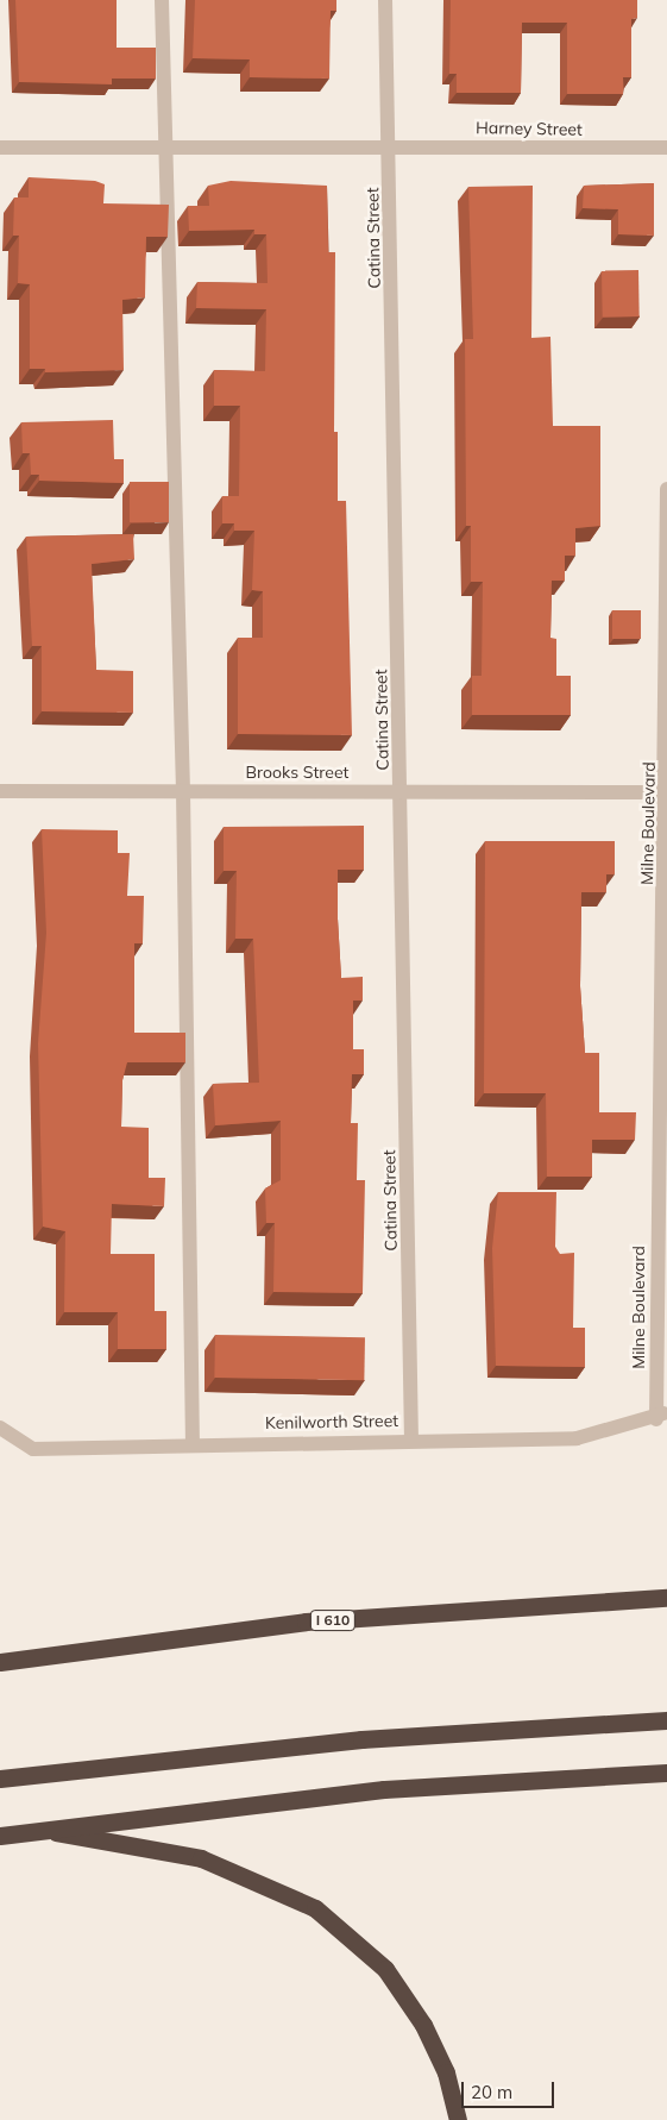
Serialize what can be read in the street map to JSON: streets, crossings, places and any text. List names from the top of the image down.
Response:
{
  "streets": {
    "highway": ["I 610"],
    "street": [
      "Harney Street",
      "Catina Street",
      "Brooks Street",
      "Milne Boulevard",
      "Kenilworth Street"
    ]
  },
  "crossings": [
    ["Harney Street", "Catina Street"],
    ["Catina Street", "Brooks Street"],
    ["Catina Street", "Kenilworth Street"],
    ["Brooks Street", "Milne Boulevard"],
    ["Milne Boulevard", "Kenilworth Street"]
  ],
  "scale_bar": "20 m"
}
